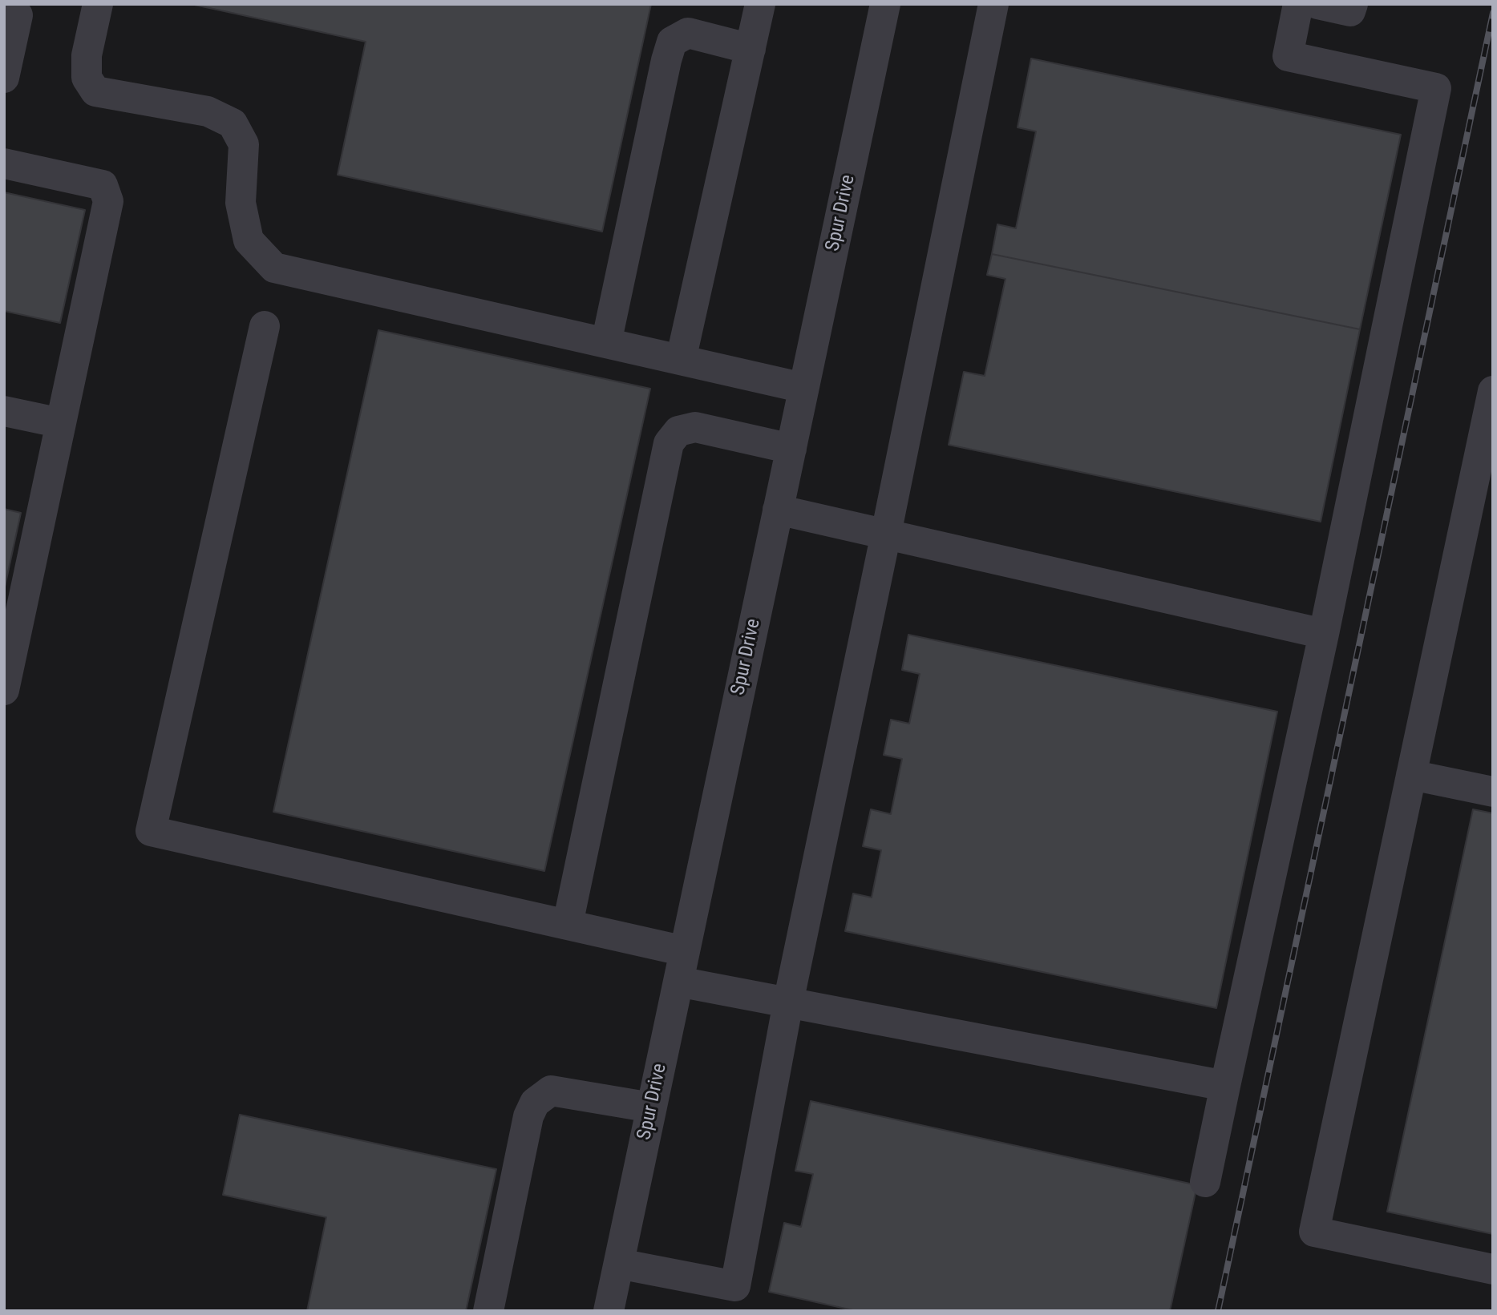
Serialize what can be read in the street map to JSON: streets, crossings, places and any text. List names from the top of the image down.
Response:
{
  "streets": {
    "street": ["Spur Drive"]
  }
}
